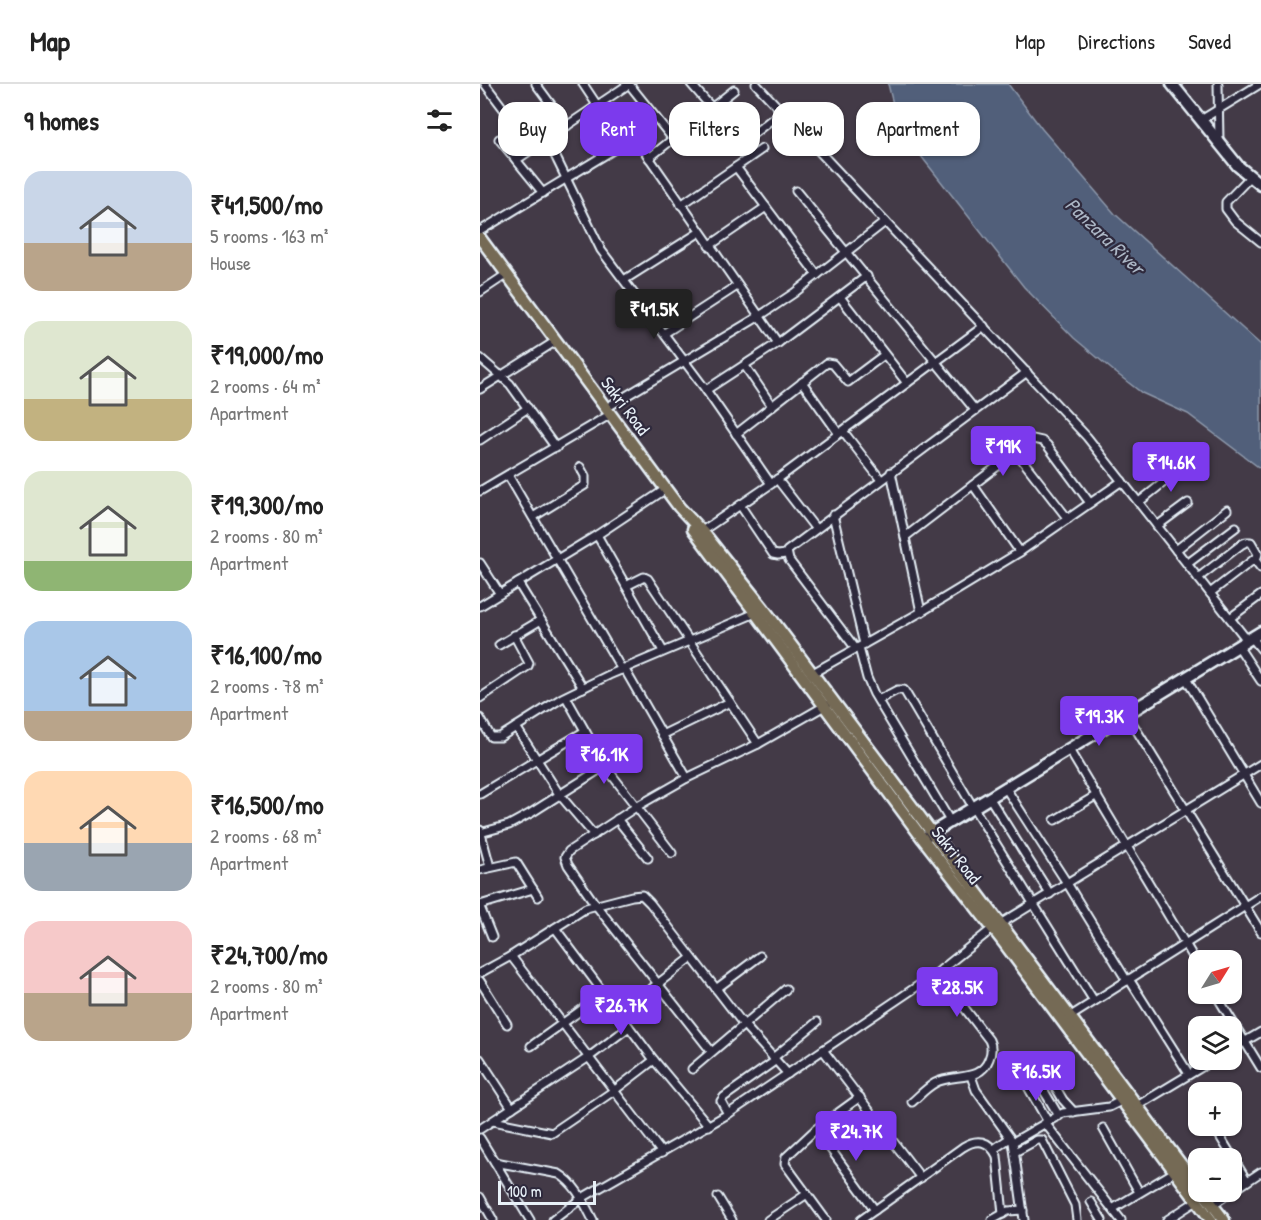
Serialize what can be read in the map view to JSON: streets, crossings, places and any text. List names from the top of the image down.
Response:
{
  "streets": {
    "main road": ["Sakri Road"]
  },
  "water": ["Panzara River"],
  "scale_bar": "100 m",
  "north": "top right",
  "page": {
    "header": "Map",
    "nav": ["Map", "Directions", "Saved"],
    "heading": "9 homes",
    "chip": [
      "Buy",
      "Rent",
      "Filters",
      "New",
      "Apartment"
    ],
    "list": [
      {
        "name": "₹41,500/mo",
        "note": "5 rooms · 163 m² · House"
      },
      {
        "name": "₹19,000/mo",
        "note": "2 rooms · 64 m² · Apartment"
      },
      {
        "name": "₹19,300/mo",
        "note": "2 rooms · 80 m² · Apartment"
      },
      {
        "name": "₹16,100/mo",
        "note": "2 rooms · 78 m² · Apartment"
      },
      {
        "name": "₹16,500/mo",
        "note": "2 rooms · 68 m² · Apartment"
      },
      {
        "name": "₹24,700/mo",
        "note": "2 rooms · 80 m² · Apartment"
      }
    ],
    "price": [
      "₹41.5K",
      "₹19K",
      "₹14.6K",
      "₹19.3K",
      "₹16.1K",
      "₹28.5K",
      "₹26.7K",
      "₹16.5K",
      "₹24.7K"
    ],
    "map_buttons": ["+", "−"],
    "scale": "100 m"
  }
}
